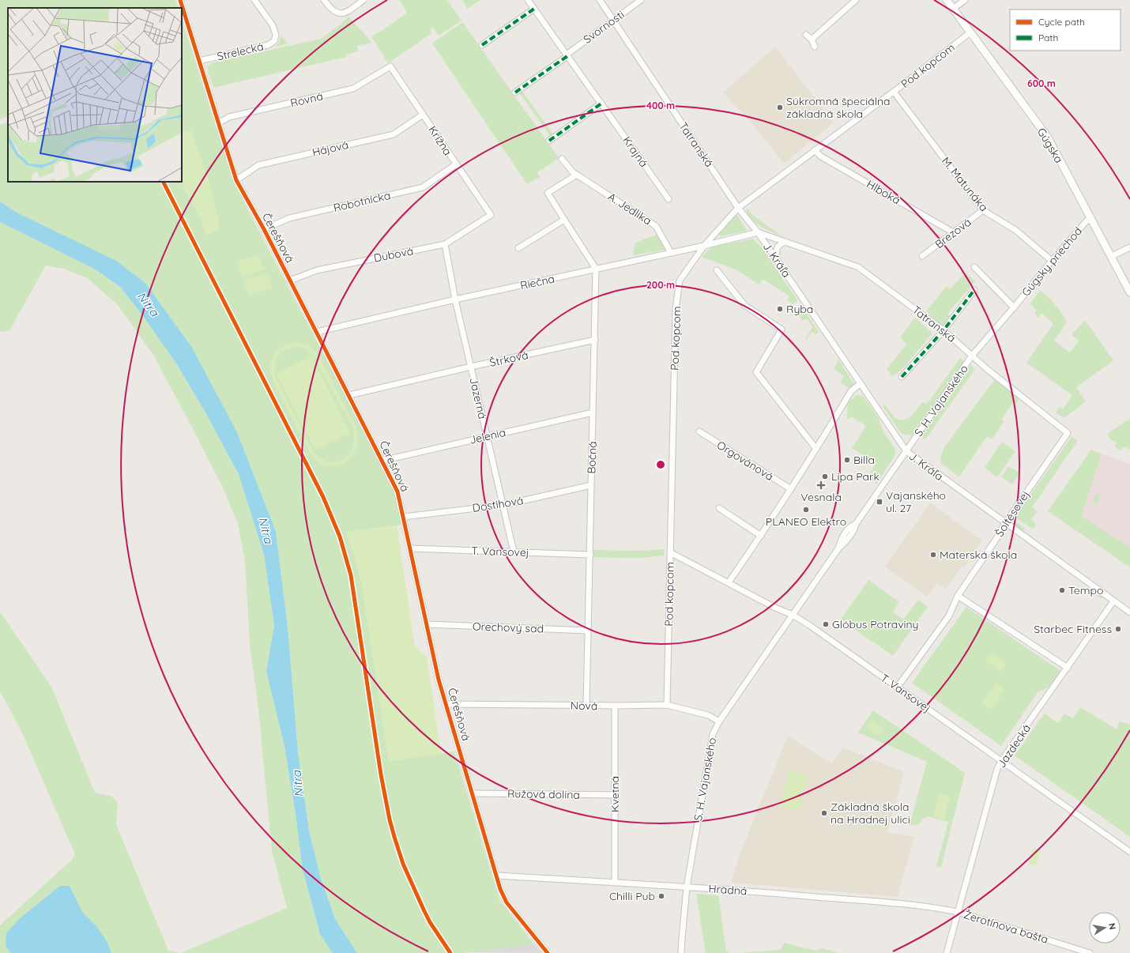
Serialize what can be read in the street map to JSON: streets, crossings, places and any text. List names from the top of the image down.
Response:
{
  "streets": {
    "main road": ["Gúgska"],
    "street": [
      "Svornosti",
      "Strelecká",
      "Pod kopcom",
      "Rovná",
      "Krížna",
      "Tatranská",
      "Hájová",
      "Krajná",
      "M. Matunáka",
      "Hlboká",
      "Robotnícka",
      "A. Jedlika",
      "Brezová",
      "Čerešňová",
      "Dubová",
      "J. Kráľa",
      "Gúgsky priechod",
      "Riečna",
      "Štrková",
      "Jazerná",
      "S. H. Vajanského",
      "Jelenia",
      "Bočná",
      "Orgovánová",
      "Dostihová",
      "Šoltésovej",
      "T. Vansovej",
      "Orechový sad",
      "Nová",
      "Jazdecká",
      "Ružová dolina",
      "Kvetná",
      "Hradná",
      "Žerotínova bašta"
    ]
  },
  "crossings": [
    ["Svornosti", "Tatranská"],
    ["Svornosti", "Krajná"],
    ["Strelecká", "Čerešňová"],
    ["Pod kopcom", "Tatranská"],
    ["Pod kopcom", "Gúgska"],
    ["Pod kopcom", "M. Matunáka"],
    ["Pod kopcom", "Hlboká"],
    ["Pod kopcom", "Riečna"],
    ["Pod kopcom", "T. Vansovej"],
    ["Pod kopcom", "Nová"],
    ["Rovná", "Krížna"],
    ["Rovná", "Čerešňová"],
    ["Krížna", "Hájová"],
    ["Krížna", "Robotnícka"],
    ["Krížna", "Dubová"],
    ["Tatranská", "J. Kráľa"],
    ["Tatranská", "Gúgsky priechod"],
    ["Tatranská", "Riečna"],
    ["Tatranská", "S. H. Vajanského"],
    ["Tatranská", "Šoltésovej"],
    ["Gúgska", "Gúgsky priechod"],
    ["Hájová", "Čerešňová"],
    ["M. Matunáka", "Brezová"],
    ["M. Matunáka", "Gúgsky priechod"],
    ["Hlboká", "Brezová"],
    ["Robotnícka", "Čerešňová"],
    ["A. Jedlika", "Riečna"],
    ["Čerešňová", "Dubová"],
    ["Čerešňová", "Riečna"],
    ["Čerešňová", "Štrková"],
    ["Čerešňová", "Jelenia"],
    ["Čerešňová", "Dostihová"],
    ["Čerešňová", "T. Vansovej"],
    ["Čerešňová", "Orechový sad"],
    ["Čerešňová", "Nová"],
    ["Čerešňová", "Ružová dolina"],
    ["Čerešňová", "Hradná"],
    ["Dubová", "Jazerná"],
    ["J. Kráľa", "Riečna"],
    ["J. Kráľa", "S. H. Vajanského"],
    ["J. Kráľa", "Šoltésovej"],
    ["J. Kráľa", "Jazdecká"],
    ["Gúgsky priechod", "S. H. Vajanského"],
    ["Riečna", "Jazerná"],
    ["Riečna", "Bočná"],
    ["Štrková", "Jazerná"],
    ["Štrková", "Bočná"],
    ["Jazerná", "Jelenia"],
    ["Jazerná", "Dostihová"],
    ["Jazerná", "T. Vansovej"],
    ["S. H. Vajanského", "T. Vansovej"],
    ["S. H. Vajanského", "Nová"],
    ["S. H. Vajanského", "Hradná"],
    ["Jelenia", "Bočná"],
    ["Bočná", "Dostihová"],
    ["Bočná", "T. Vansovej"],
    ["Bočná", "Orechový sad"],
    ["Bočná", "Nová"],
    ["Šoltésovej", "T. Vansovej"],
    ["T. Vansovej", "Jazdecká"],
    ["Nová", "Kvetná"],
    ["Jazdecká", "Hradná"],
    ["Jazdecká", "Žerotínova bašta"],
    ["Ružová dolina", "Kvetná"],
    ["Kvetná", "Hradná"],
    ["Hradná", "Žerotínova bašta"]
  ],
  "water": ["Nitra"],
  "places": {
    "other": [
      "Súkromná špeciálna základná škola",
      "Ryba",
      "Billa",
      "Lipa Park",
      "PLANEO Elektro",
      "Materská škola",
      "Tempo",
      "Glóbus Potraviny",
      "Starbec Fitness",
      "Základná škola na Hradnej ulici",
      "Chilli Pub"
    ],
    "health": ["Vesnala"],
    "transit": ["Vajanského ul. 27"]
  },
  "legend": ["Cycle path", "Path"],
  "north": "right",
  "rings": ["600 m", "400 m", "200 m"]
}
